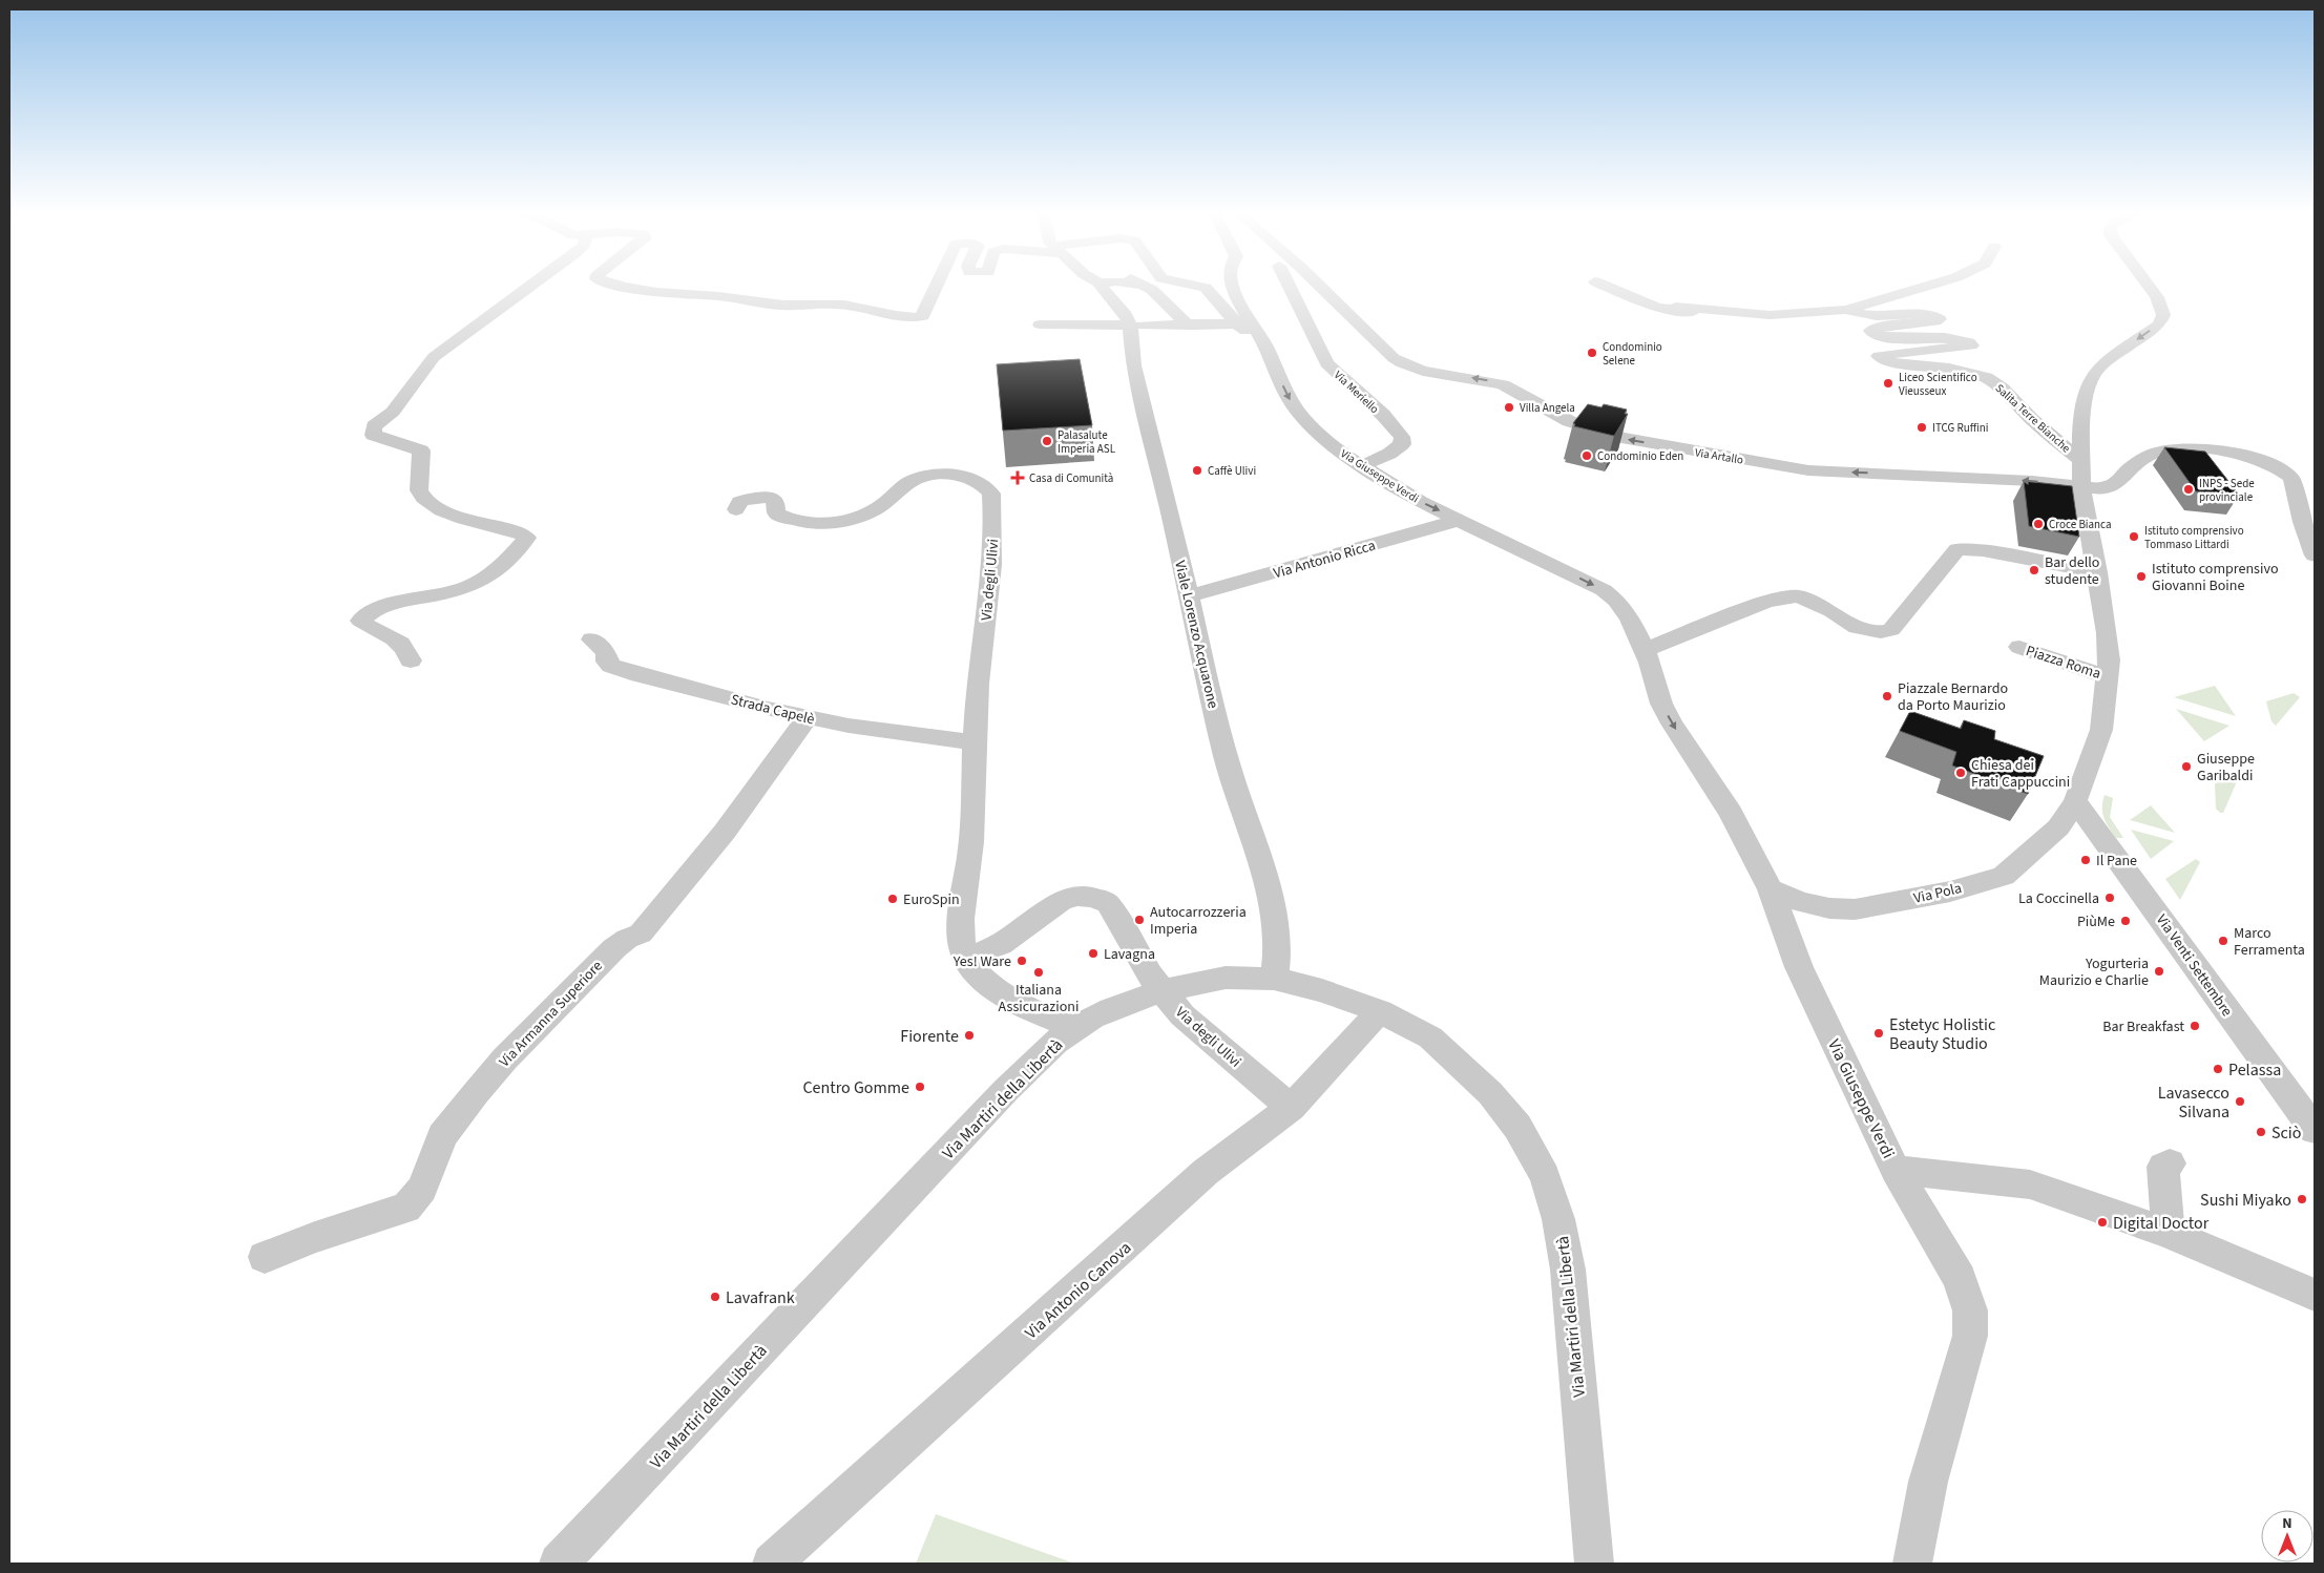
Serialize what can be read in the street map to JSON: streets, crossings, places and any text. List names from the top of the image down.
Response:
{
  "streets": {
    "street": [
      "Via Meriello",
      "Salita Terre Bianche",
      "Via Artallo",
      "Via Giuseppe Verdi",
      "Via Antonio Ricca",
      "Via degli Ulivi",
      "Viale Lorenzo Acquarone",
      "Piazza Roma",
      "Strada Capelè",
      "Via Pola",
      "Via Venti Settembre",
      "Via Armanna Superiore",
      "Via Martiri della Libertà",
      "Via Antonio Canova"
    ]
  },
  "crossings": [
    ["Via Meriello", "Via Giuseppe Verdi"],
    ["Salita Terre Bianche", "Piazza Roma"],
    ["Via Artallo", "Piazza Roma"],
    ["Via Giuseppe Verdi", "Via Antonio Ricca"],
    ["Via Giuseppe Verdi", "Via Pola"],
    ["Via Antonio Ricca", "Viale Lorenzo Acquarone"],
    ["Via degli Ulivi", "Strada Capelè"],
    ["Via degli Ulivi", "Via Martiri della Libertà"],
    ["Via degli Ulivi", "Via Antonio Canova"],
    ["Viale Lorenzo Acquarone", "Via Martiri della Libertà"],
    ["Piazza Roma", "Via Pola"],
    ["Piazza Roma", "Via Venti Settembre"],
    ["Strada Capelè", "Via Armanna Superiore"],
    ["Via Pola", "Via Venti Settembre"],
    ["Via Martiri della Libertà", "Via Antonio Canova"]
  ],
  "one_way": ["Via Artallo", "Via Giuseppe Verdi"],
  "places": {
    "other": [
      "Condominio Selene",
      "Liceo Scientifico Vieusseux",
      "Villa Angela",
      "ITCG Ruffini",
      "Palasalute Imperia ASL",
      "Condominio Eden",
      "Caffè Ulivi",
      "INPS - Sede provinciale",
      "Croce Bianca",
      "Istituto comprensivo Tommaso Littardi",
      "Bar dello studente",
      "Istituto comprensivo Giovanni Boine",
      "Piazzale Bernardo da Porto Maurizio",
      "Giuseppe Garibaldi",
      "Chiesa dei Frati Cappuccini",
      "Il Pane",
      "La Coccinella",
      "EuroSpin",
      "Autocarrozzeria Imperia",
      "PiùMe",
      "Marco Ferramenta",
      "Lavagna",
      "Yes! Ware",
      "Yogurteria Maurizio e Charlie",
      "Italiana Assicurazioni",
      "Bar Breakfast",
      "Estetyc Holistic Beauty Studio",
      "Fiorente",
      "Pelassa",
      "Centro Gomme",
      "Lavasecco Silvana",
      "Sciò",
      "Sushi Miyako",
      "Digital Doctor",
      "Lavafrank"
    ],
    "health": ["Casa di Comunità"]
  },
  "north": "top"
}
